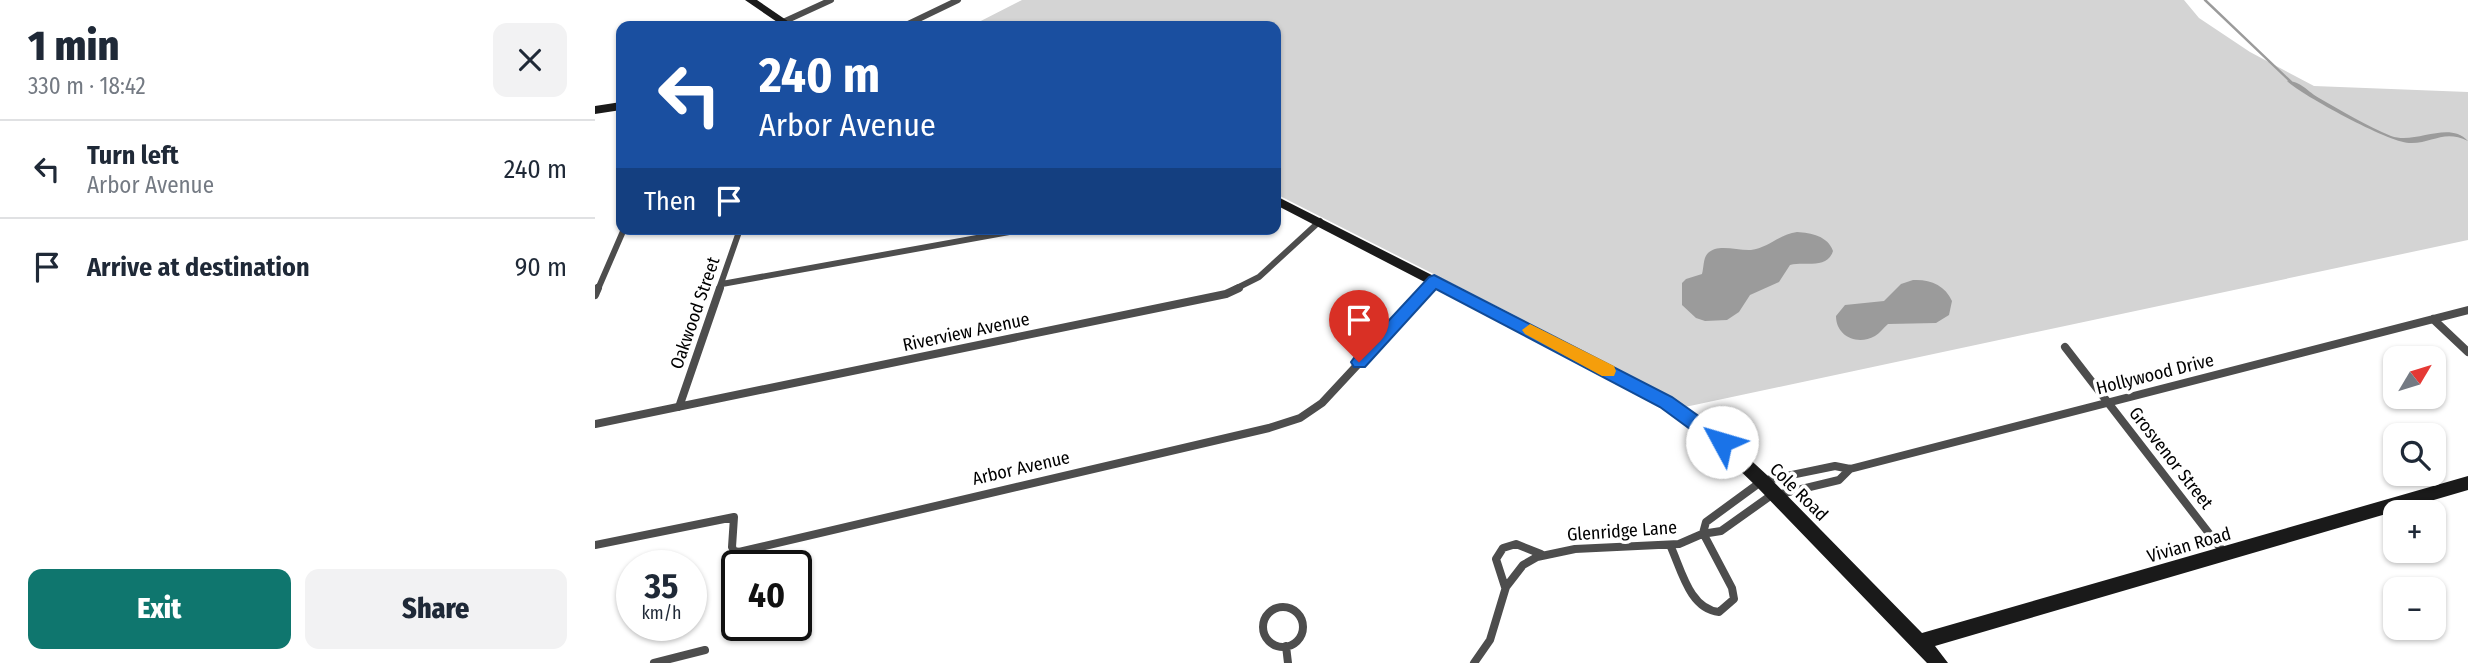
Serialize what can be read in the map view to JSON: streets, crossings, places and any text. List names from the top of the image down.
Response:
{
  "streets": {
    "street": [
      "Oakwood Street",
      "Riverview Avenue",
      "Hollywood Drive",
      "Grosvenor Street",
      "Arbor Avenue",
      "Cole Road",
      "Glenridge Lane",
      "Vivian Road"
    ]
  },
  "crossings": [
    ["Oakwood Street", "Riverview Avenue"],
    ["Riverview Avenue", "Cole Road"],
    ["Hollywood Drive", "Grosvenor Street"],
    ["Hollywood Drive", "Cole Road"],
    ["Hollywood Drive", "Glenridge Lane"],
    ["Grosvenor Street", "Vivian Road"],
    ["Arbor Avenue", "Cole Road"],
    ["Cole Road", "Glenridge Lane"],
    ["Cole Road", "Vivian Road"]
  ],
  "north": "top right",
  "page": {
    "heading": ["1 min", "330 m · 18:42"],
    "turn": ["240 m", "Arbor Avenue"],
    "list": [
      {
        "name": "Turn left",
        "note": "Arbor Avenue",
        "value": "240 m"
      },
      {
        "name": "Arrive at destination",
        "value": "90 m"
      }
    ],
    "then": "Then",
    "map_buttons": ["+", "−"],
    "speed": "35 km/h",
    "limit": "40",
    "buttons": ["Exit", "Share"]
  }
}
